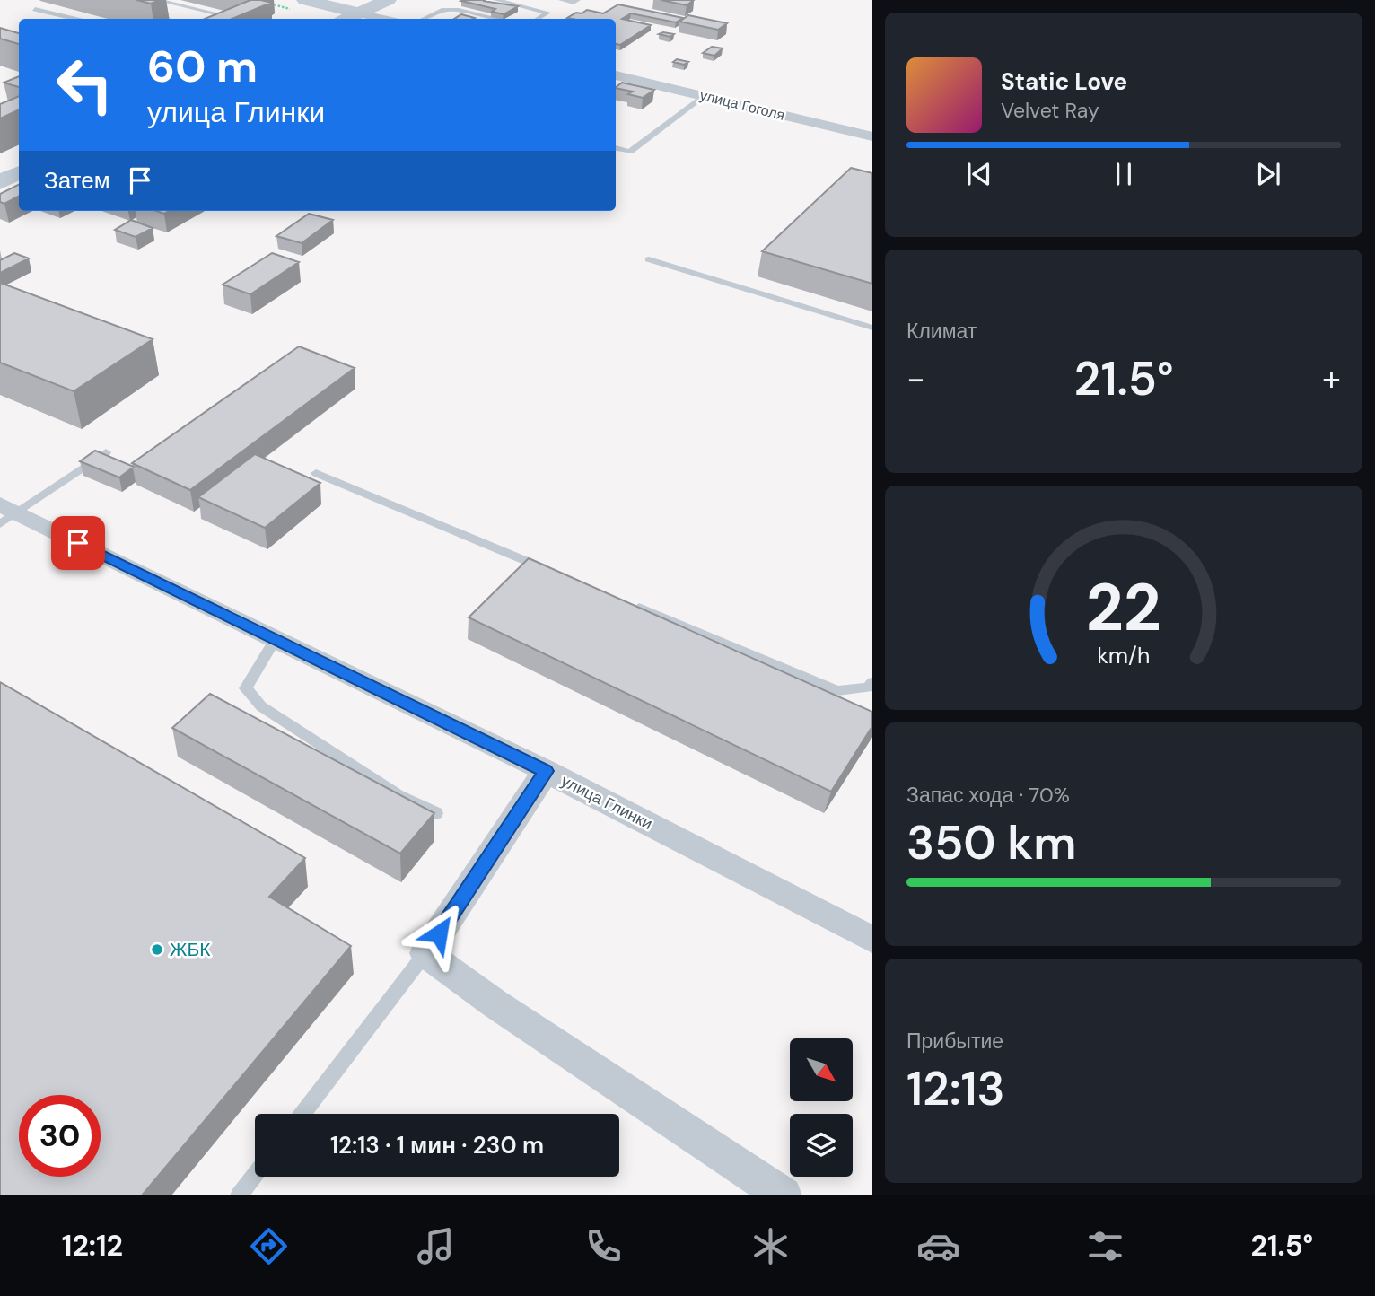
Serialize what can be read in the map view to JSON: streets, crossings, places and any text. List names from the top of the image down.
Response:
{
  "streets": {
    "street": ["улица Гоголя", "улица Глинки"]
  },
  "places": ["ЖБК"],
  "north": "bottom right",
  "page": {
    "turn": ["60 m", "улица Глинки"],
    "song": ["Static Love", "Velvet Ray"],
    "then": "Затем",
    "tile": [
      "Климат",
      ["Запас хода · 70%", "350 km"],
      ["Прибытие", "12:13"]
    ],
    "heat": ["−", "21.5°", "+"],
    "limit": "30",
    "trip": "12:13 · 1 мин · 230 m",
    "tabs": ["12:12", "21.5°"],
    "gauge": ["22", "km/h"]
  }
}
